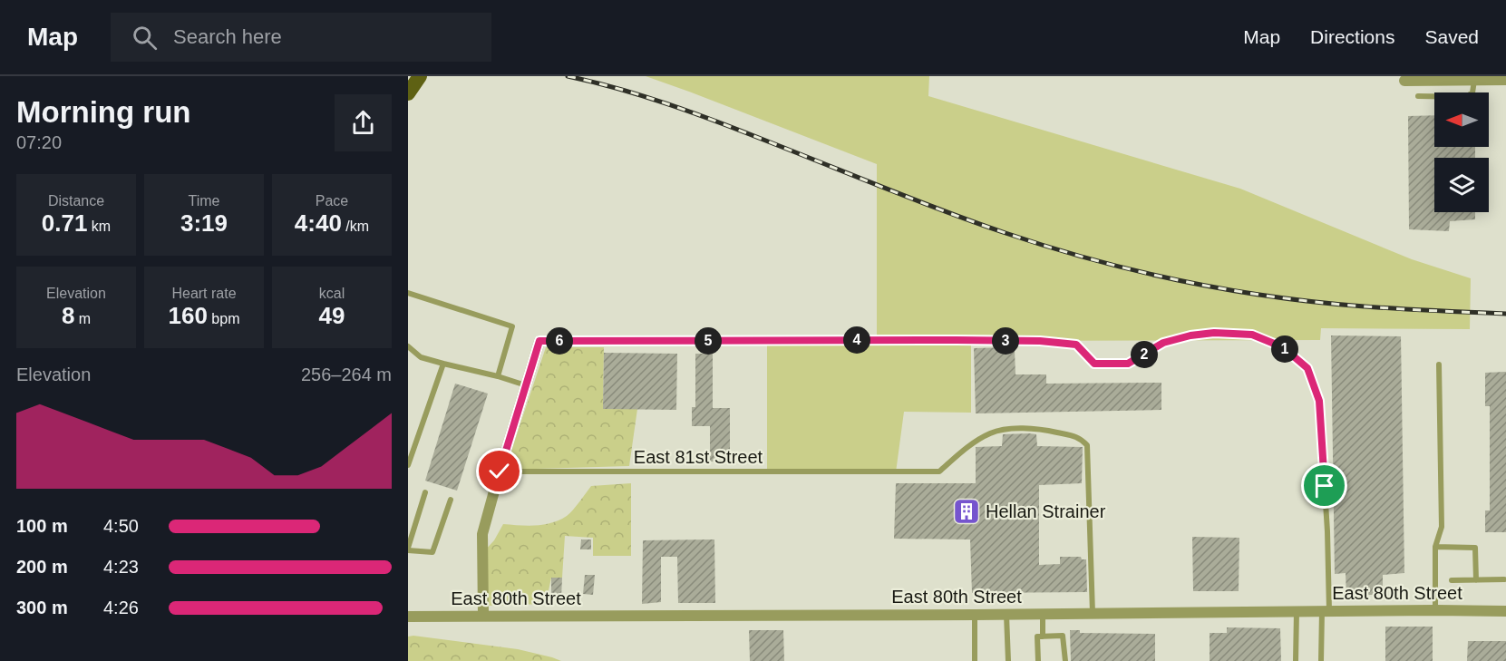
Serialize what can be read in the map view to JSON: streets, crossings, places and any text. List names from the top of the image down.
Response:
{
  "streets": {
    "street": ["East 80th Street"],
    "lane": ["East 81st Street"]
  },
  "crossings": [
    ["East 81st Street", "East 80th Street"]
  ],
  "places": {
    "building": ["Hellan Strainer"]
  },
  "north": "left",
  "page": {
    "header": "Map",
    "search": "Search here",
    "nav": ["Map", "Directions", "Saved"],
    "heading": ["Morning run", "07:20"],
    "stats": [
      ["Distance", "0.71 km"],
      ["Time", "3:19"],
      ["Pace", "4:40 /km"],
      ["Elevation", "8 m"],
      ["Heart rate", "160 bpm"],
      ["kcal", "49"]
    ],
    "pins": [
      "4",
      "3",
      "5",
      "6",
      "1",
      "2"
    ],
    "chart": ["Elevation", "256–264 m"],
    "list": [
      {
        "name": "100 m",
        "note": "4:50"
      },
      {
        "name": "200 m",
        "note": "4:23"
      },
      {
        "name": "300 m",
        "note": "4:26"
      }
    ]
  }
}
